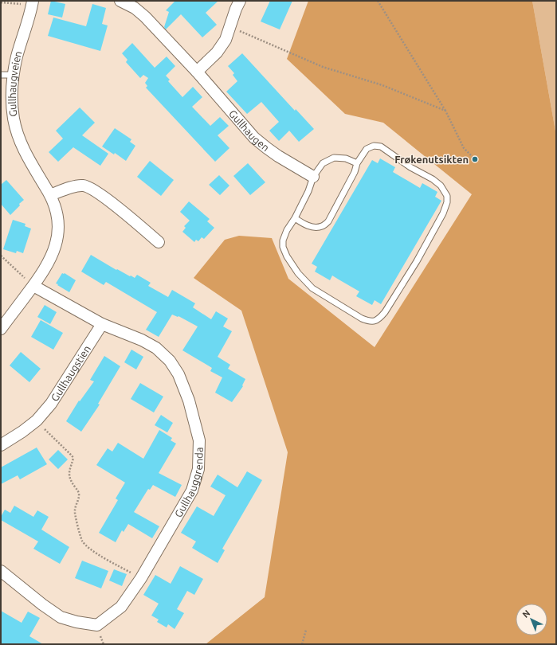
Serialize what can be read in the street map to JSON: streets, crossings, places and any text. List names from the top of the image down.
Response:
{
  "streets": {
    "street": [
      "Gullhaugveien",
      "Gullhaugen",
      "Gullhaugstien",
      "Gullhauggrenda"
    ]
  },
  "crossings": [
    ["Gullhaugveien", "Gullhauggrenda"],
    ["Gullhaugstien", "Gullhauggrenda"]
  ],
  "places": ["Frøkenutsikten"],
  "north": "top left"
}
